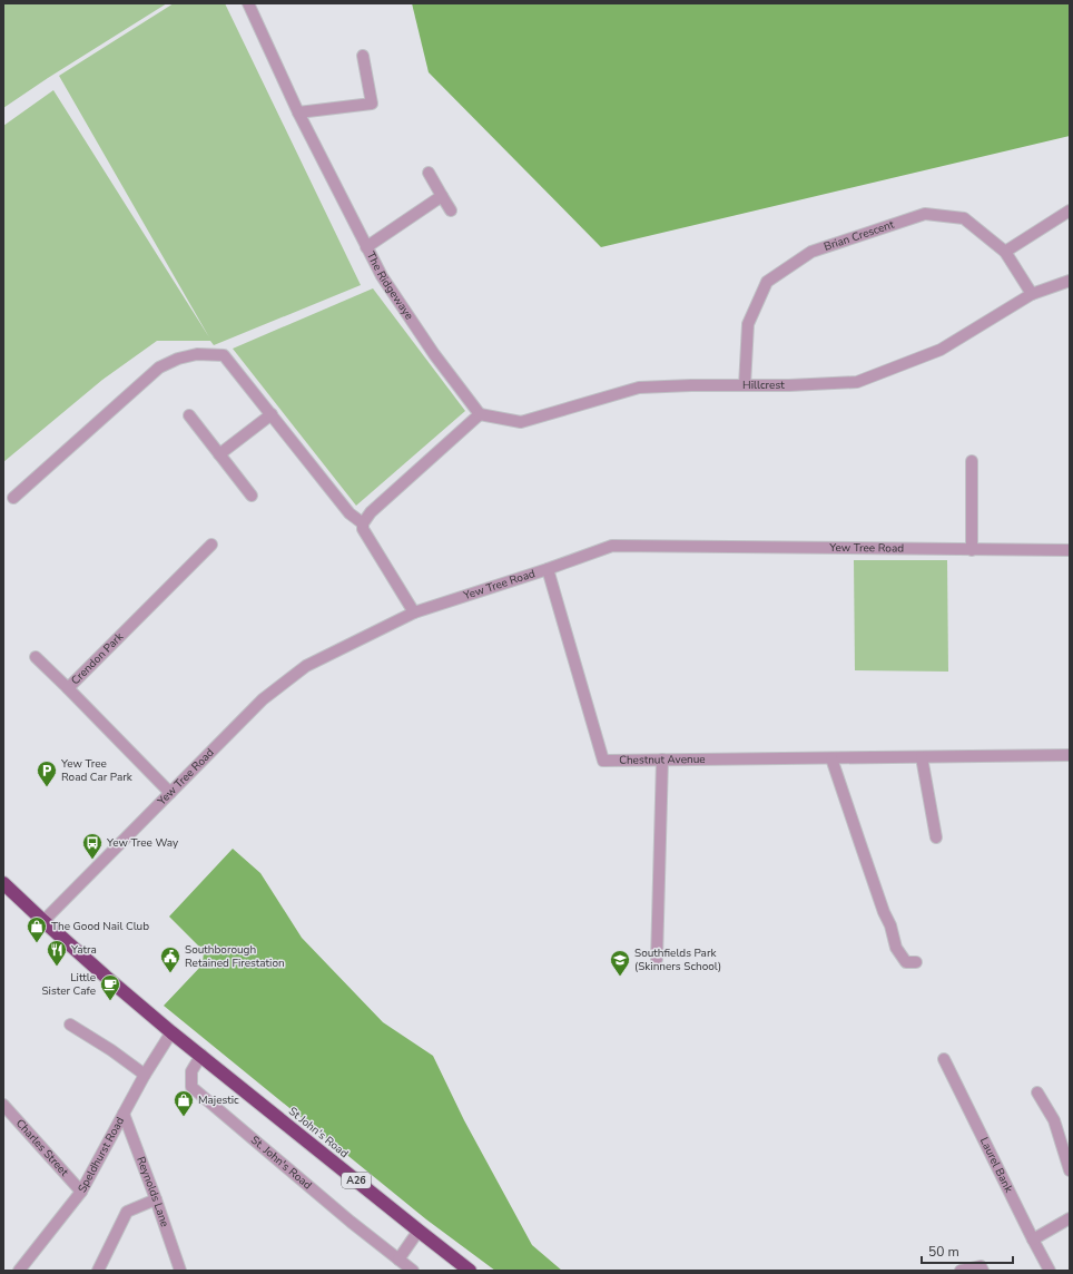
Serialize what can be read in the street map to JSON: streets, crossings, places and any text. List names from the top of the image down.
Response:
{
  "streets": {
    "highway": ["St John's Road", "A26"],
    "street": [
      "Brian Crescent",
      "The Ridgewaye",
      "Hillcrest",
      "Yew Tree Road",
      "Crendon Park",
      "Chestnut Avenue",
      "Charles Street",
      "Speldhurst Road",
      "St. John's Road",
      "Laurel Bank",
      "Reynolds Lane"
    ]
  },
  "crossings": [
    ["Brian Crescent", "Hillcrest"],
    ["The Ridgewaye", "Hillcrest"],
    ["Yew Tree Road", "Crendon Park"],
    ["Yew Tree Road", "Chestnut Avenue"],
    ["Yew Tree Road", "A26"],
    ["St John's Road", "Speldhurst Road"],
    ["St John's Road", "St. John's Road"],
    ["St John's Road", "A26"],
    ["Charles Street", "Speldhurst Road"],
    ["Speldhurst Road", "A26"],
    ["Speldhurst Road", "Reynolds Lane"]
  ],
  "places": {
    "parking": ["Yew Tree Road Car Park"],
    "bus stop": ["Yew Tree Way"],
    "shop": ["The Good Nail Club", "Majestic"],
    "restaurant": ["Yatra"],
    "public building": ["Southborough Retained Firestation"],
    "school or university": ["Southfields Park (Skinners School)"],
    "cafe": ["Little Sister Cafe"]
  },
  "scale_bar": "50 m"
}
